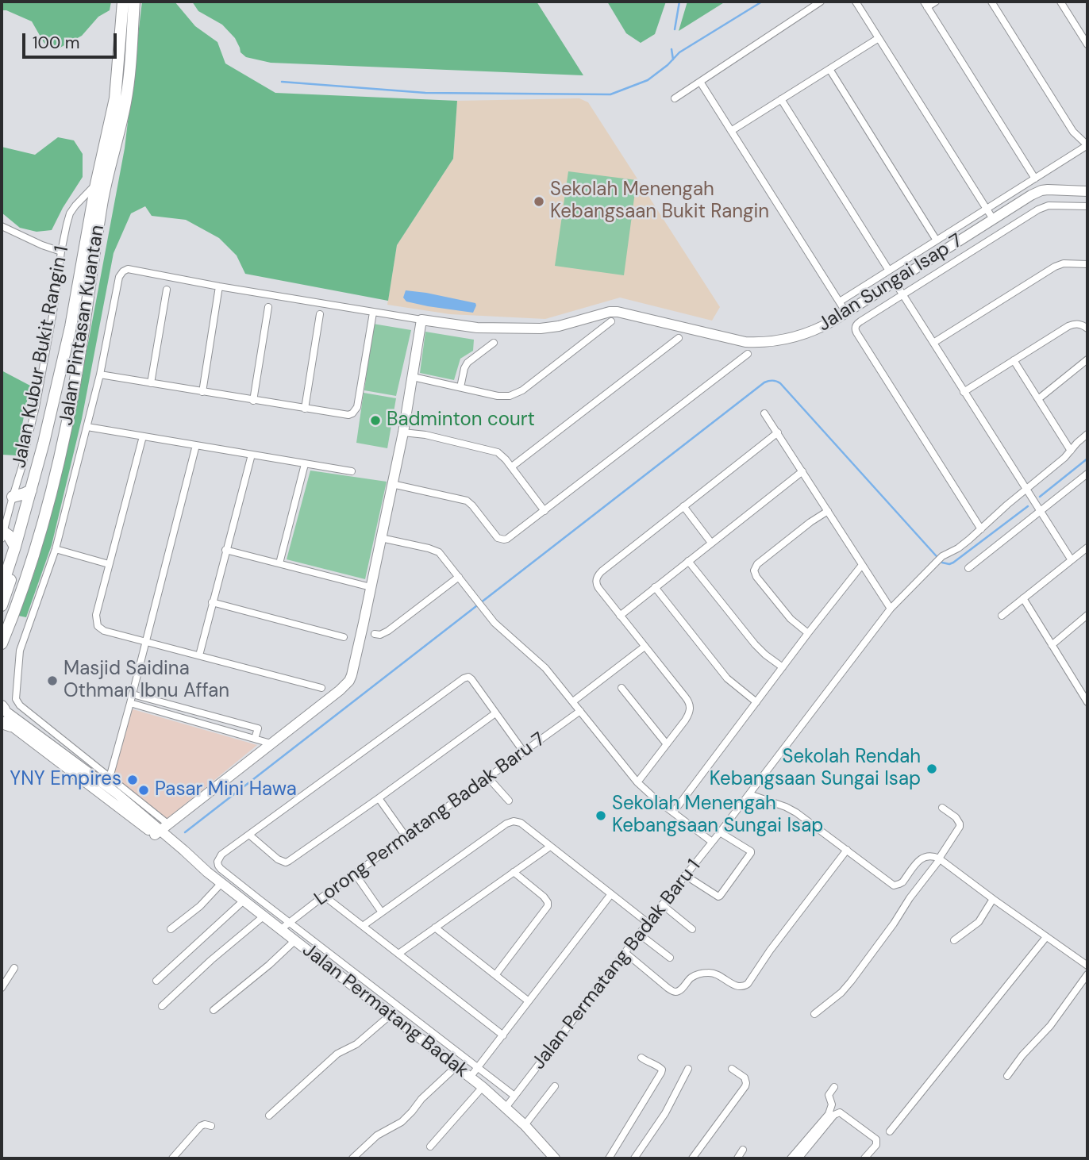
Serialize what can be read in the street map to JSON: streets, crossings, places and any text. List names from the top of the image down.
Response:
{
  "streets": {
    "highway": ["Jalan Pintasan Kuantan"],
    "street": [
      "Jalan Sungai Isap 7",
      "Jalan Kubur Bukit Rangin 1",
      "Lorong Permatang Badak Baru 7",
      "Jalan Permatang Badak Baru 1",
      "Jalan Permatang Badak"
    ]
  },
  "crossings": [
    ["Jalan Pintasan Kuantan", "Jalan Kubur Bukit Rangin 1"],
    ["Lorong Permatang Badak Baru 7", "Jalan Permatang Badak"],
    ["Jalan Permatang Badak Baru 1", "Jalan Permatang Badak"]
  ],
  "places": [
    "Sekolah Menengah Kebangsaan Bukit Rangin",
    "Badminton court",
    "Masjid Saidina Othman Ibnu Affan",
    "Sekolah Rendah Kebangsaan Sungai Isap",
    "YNY Empires",
    "Pasar Mini Hawa",
    "Sekolah Menengah Kebangsaan Sungai Isap"
  ],
  "scale_bar": "100 m"
}
